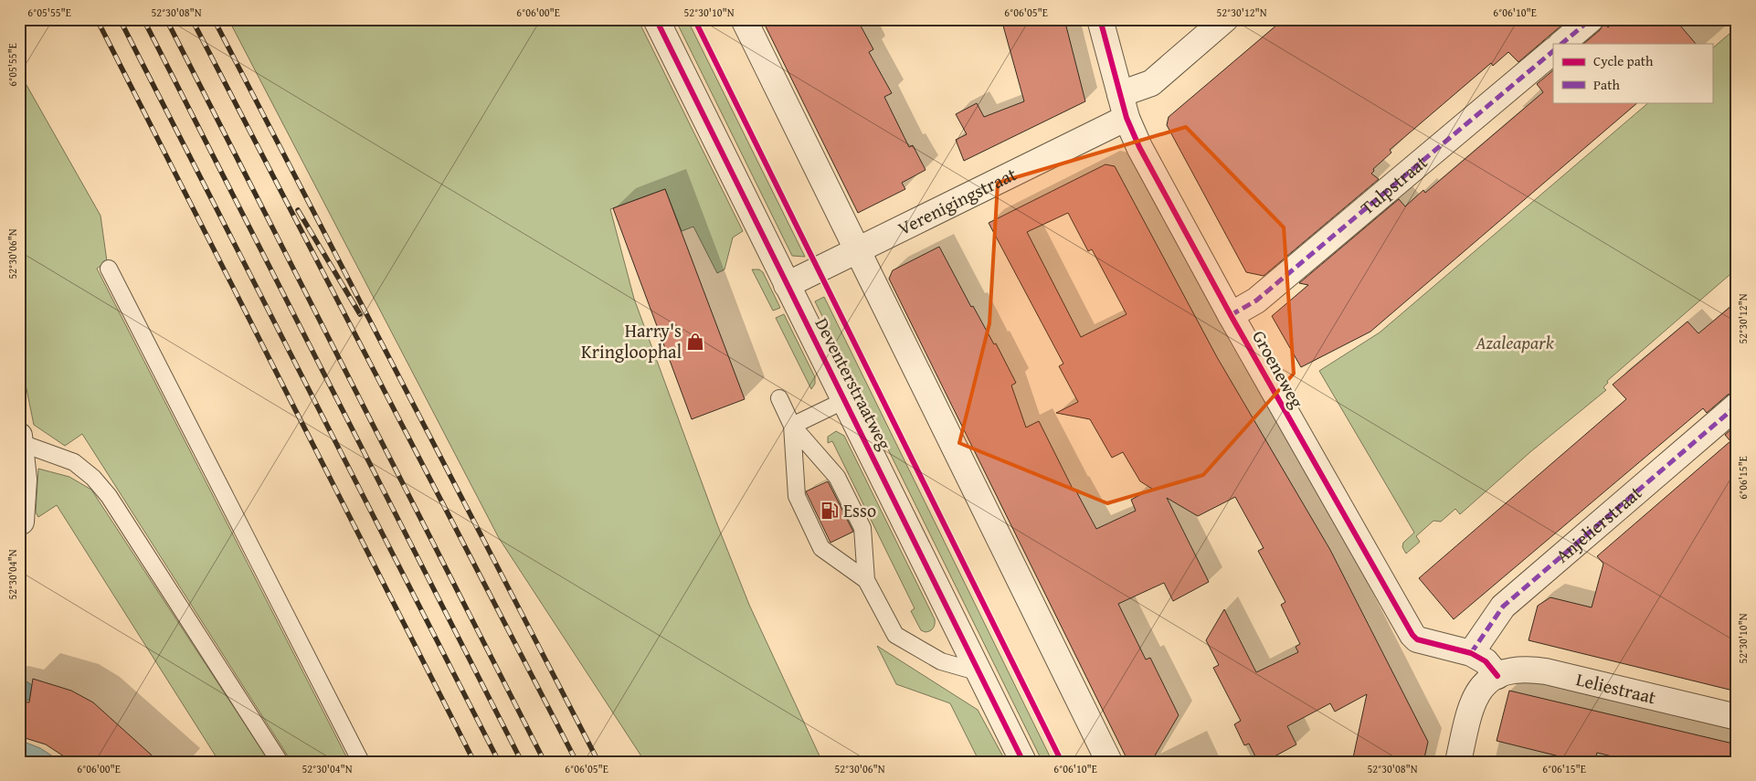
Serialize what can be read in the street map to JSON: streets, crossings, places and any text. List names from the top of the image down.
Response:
{
  "streets": {
    "street": [
      "Tulpstraat",
      "Verenigingstraat",
      "Groeneweg",
      "Deventerstraatweg",
      "Anjelierstraat",
      "Leliestraat"
    ]
  },
  "crossings": [
    ["Tulpstraat", "Groeneweg"],
    ["Verenigingstraat", "Groeneweg"],
    ["Verenigingstraat", "Deventerstraatweg"],
    ["Groeneweg", "Anjelierstraat"],
    ["Groeneweg", "Leliestraat"]
  ],
  "parks": ["Azaleapark"],
  "places": {
    "shop": ["Harry's Kringloophal"],
    "fuel station": ["Esso"]
  },
  "legend": ["Cycle path", "Path"],
  "coordinates": [
    "6°05'55\"E",
    "52°30'08\"N",
    "6°06'00\"E",
    "52°30'10\"N",
    "6°06'05\"E",
    "52°30'12\"N",
    "6°06'10\"E",
    "52°30'06\"N",
    "6°06'15\"E",
    "52°30'04\"N"
  ]
}
